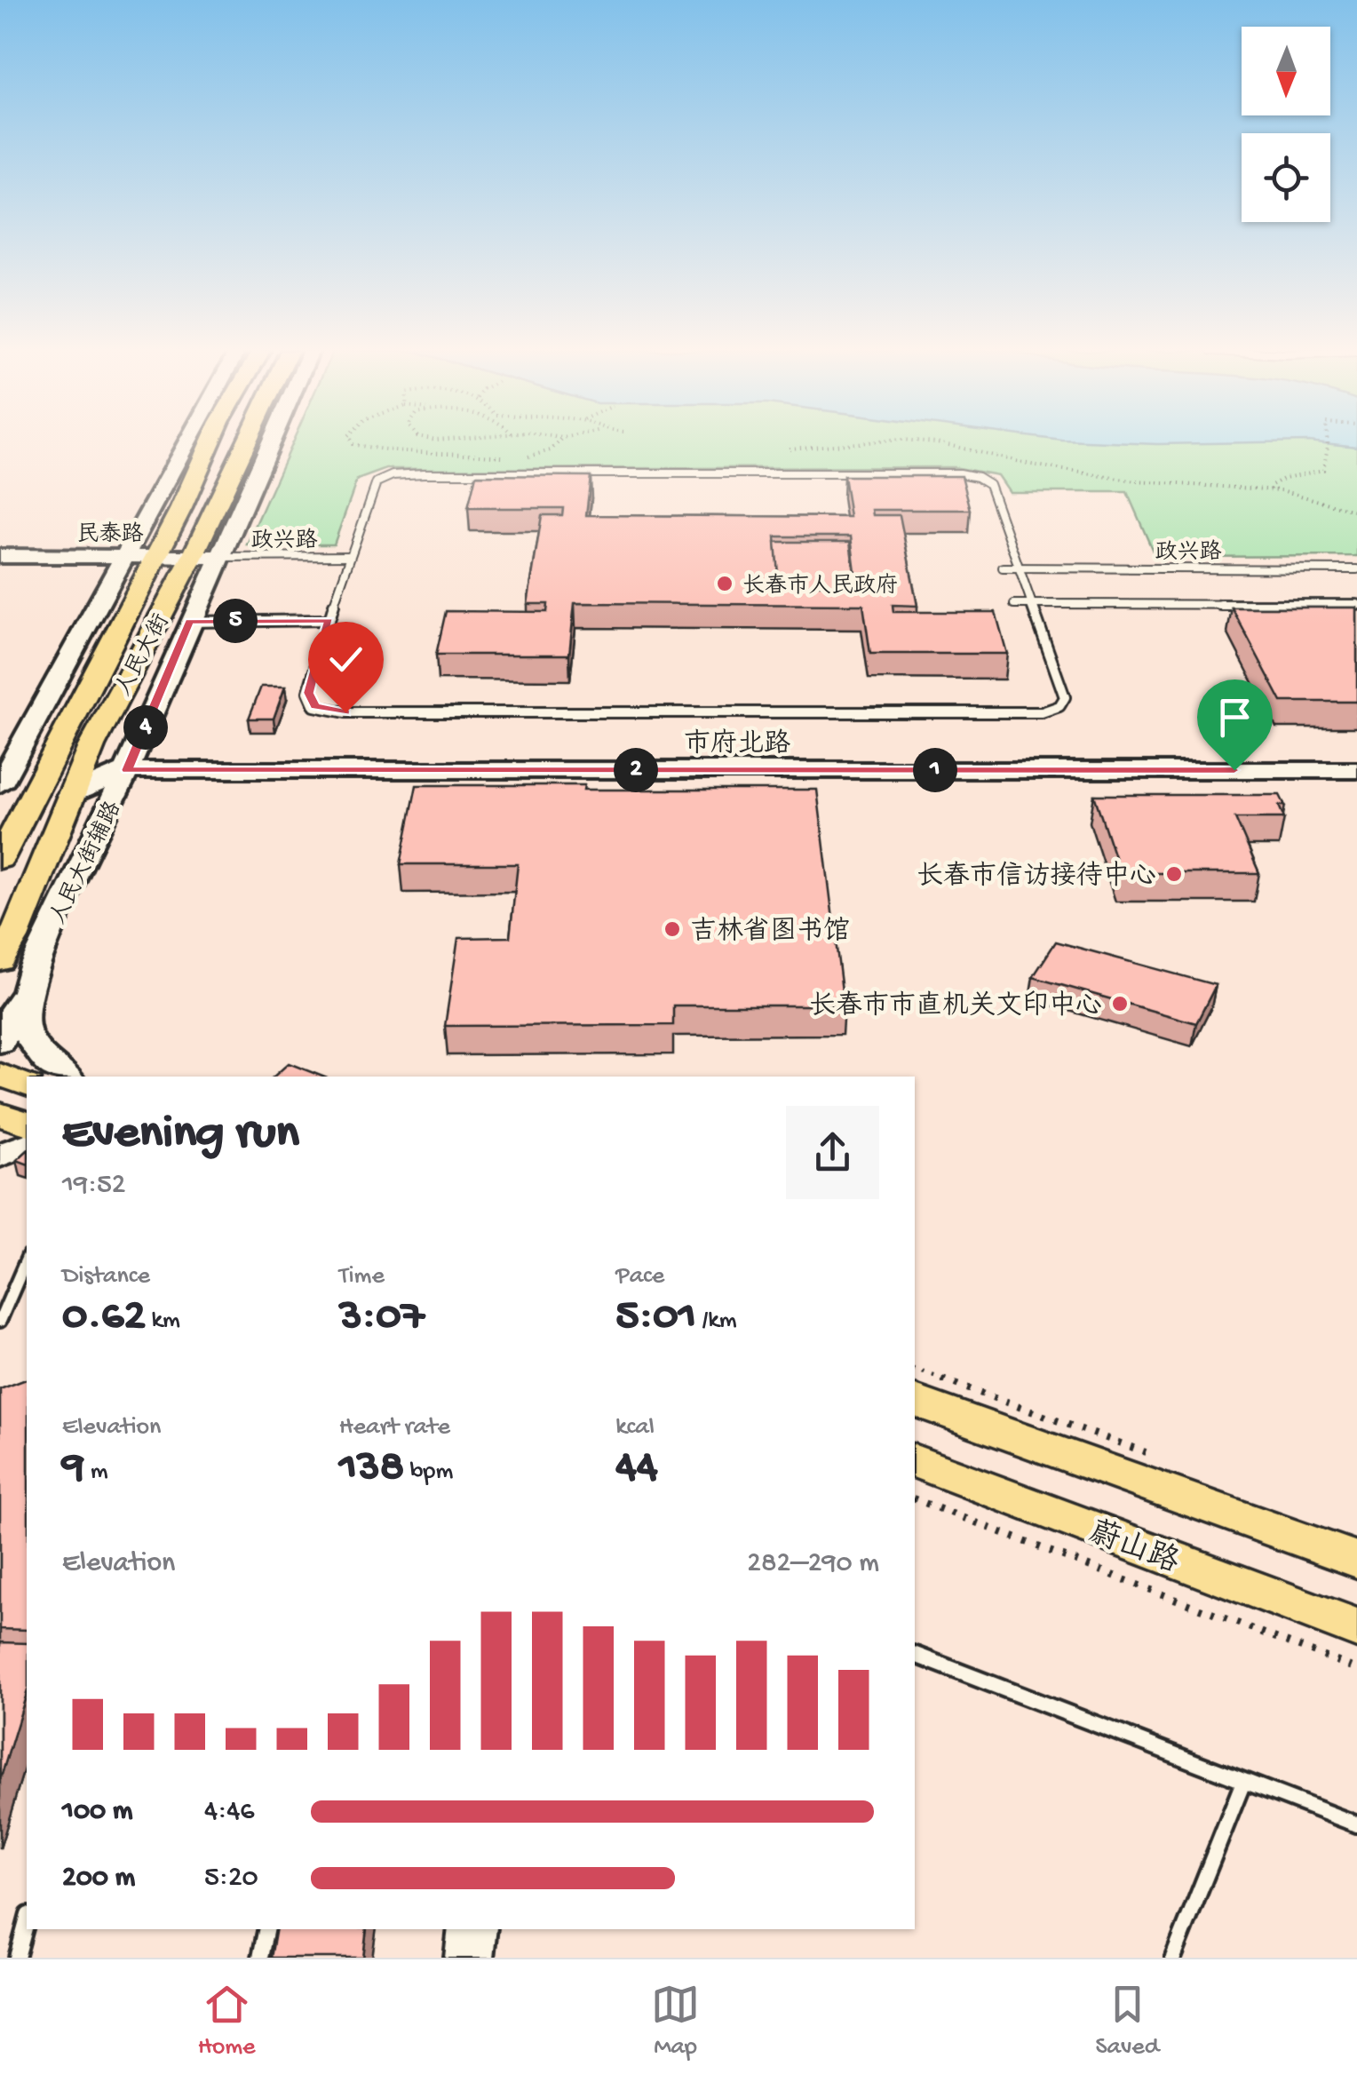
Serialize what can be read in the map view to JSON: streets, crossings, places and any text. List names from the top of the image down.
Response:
{
  "streets": {
    "main road": [
      "民泰路",
      "人民大街",
      "市府北路",
      "人民大街辅路",
      "蔚山路"
    ],
    "lane": ["政兴路"]
  },
  "crossings": [
    ["民泰路", "政兴路"],
    ["民泰路", "人民大街"],
    ["民泰路", "人民大街辅路"],
    ["政兴路", "人民大街辅路"],
    ["人民大街", "市府北路"],
    ["市府北路", "人民大街辅路"]
  ],
  "places": [
    "长春市人民政府",
    "长春市信访接待中心",
    "吉林省图书馆",
    "长春市市直机关文印中心"
  ],
  "north": "bottom",
  "page": {
    "pins": [
      "5",
      "4",
      "1",
      "2"
    ],
    "heading": ["Evening run", "19:52"],
    "stats": [
      ["Distance", "0.62 km"],
      ["Time", "3:07"],
      ["Pace", "5:01 /km"],
      ["Elevation", "9 m"],
      ["Heart rate", "138 bpm"],
      ["kcal", "44"]
    ],
    "chart": ["Elevation", "282–290 m"],
    "list": [
      {
        "name": "100 m",
        "note": "4:46"
      },
      {
        "name": "200 m",
        "note": "5:20"
      }
    ],
    "tabs": ["Home", "Map", "Saved"]
  }
}
